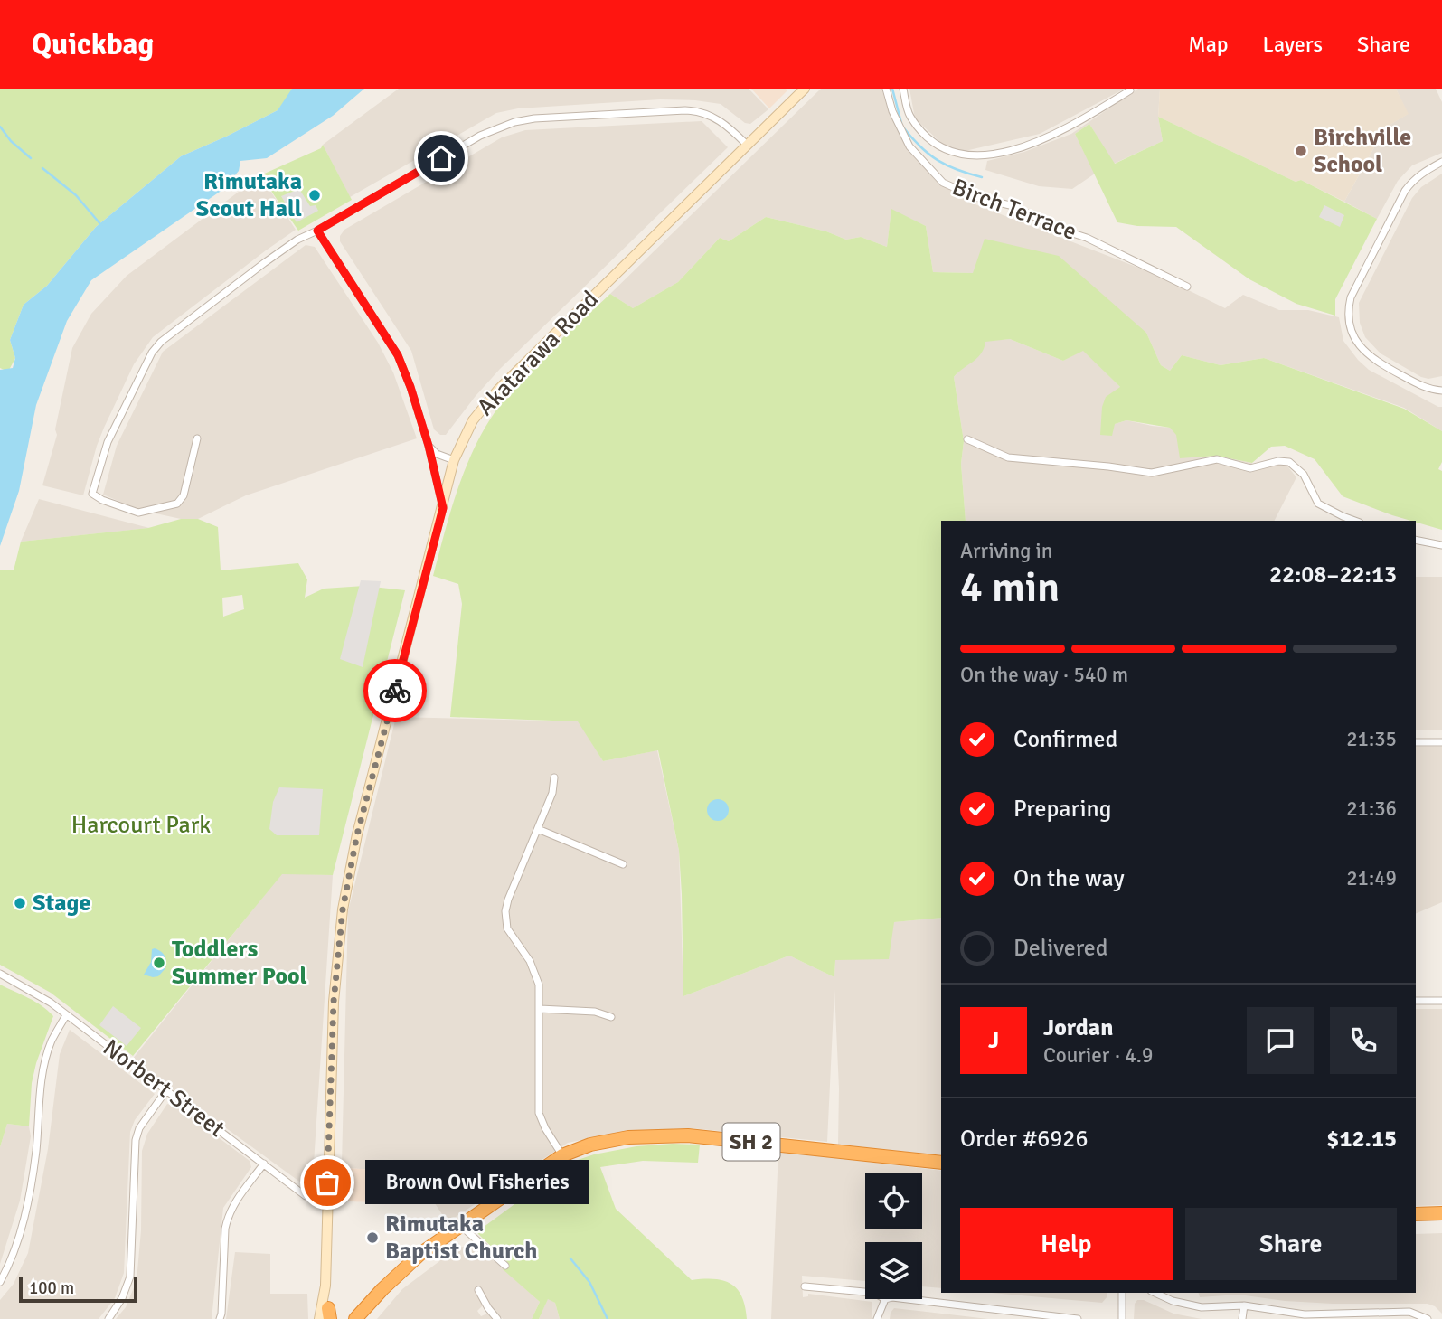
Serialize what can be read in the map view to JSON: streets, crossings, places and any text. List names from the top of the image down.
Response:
{
  "streets": {
    "highway": ["SH 2"],
    "street": ["Birch Terrace", "Akatarawa Road", "Norbert Street"]
  },
  "crossings": [
    ["Akatarawa Road", "Norbert Street"]
  ],
  "parks": ["Harcourt Park"],
  "places": [
    "Birchville School",
    "Rimutaka Scout Hall",
    "Stage",
    "Toddlers Summer Pool",
    "Brown Owl Fisheries",
    "Rimutaka Baptist Church"
  ],
  "scale_bar": "100 m",
  "page": {
    "header": "Quickbag",
    "nav": ["Map", "Layers", "Share"],
    "heading": ["4 min", "Arriving in", "22:08–22:13"],
    "panel": [
      "Jordan",
      "Courier · 4.9",
      "Order #6926",
      "$12.15"
    ],
    "bar": "On the way · 540 m",
    "list": [
      ["Confirmed", "21:35"],
      ["Preparing", "21:36"],
      ["On the way", "21:49"],
      "Delivered"
    ],
    "round": "J",
    "bubble": "Brown Owl Fisheries",
    "buttons": ["Help", "Share"],
    "scale": "100 m"
  }
}
